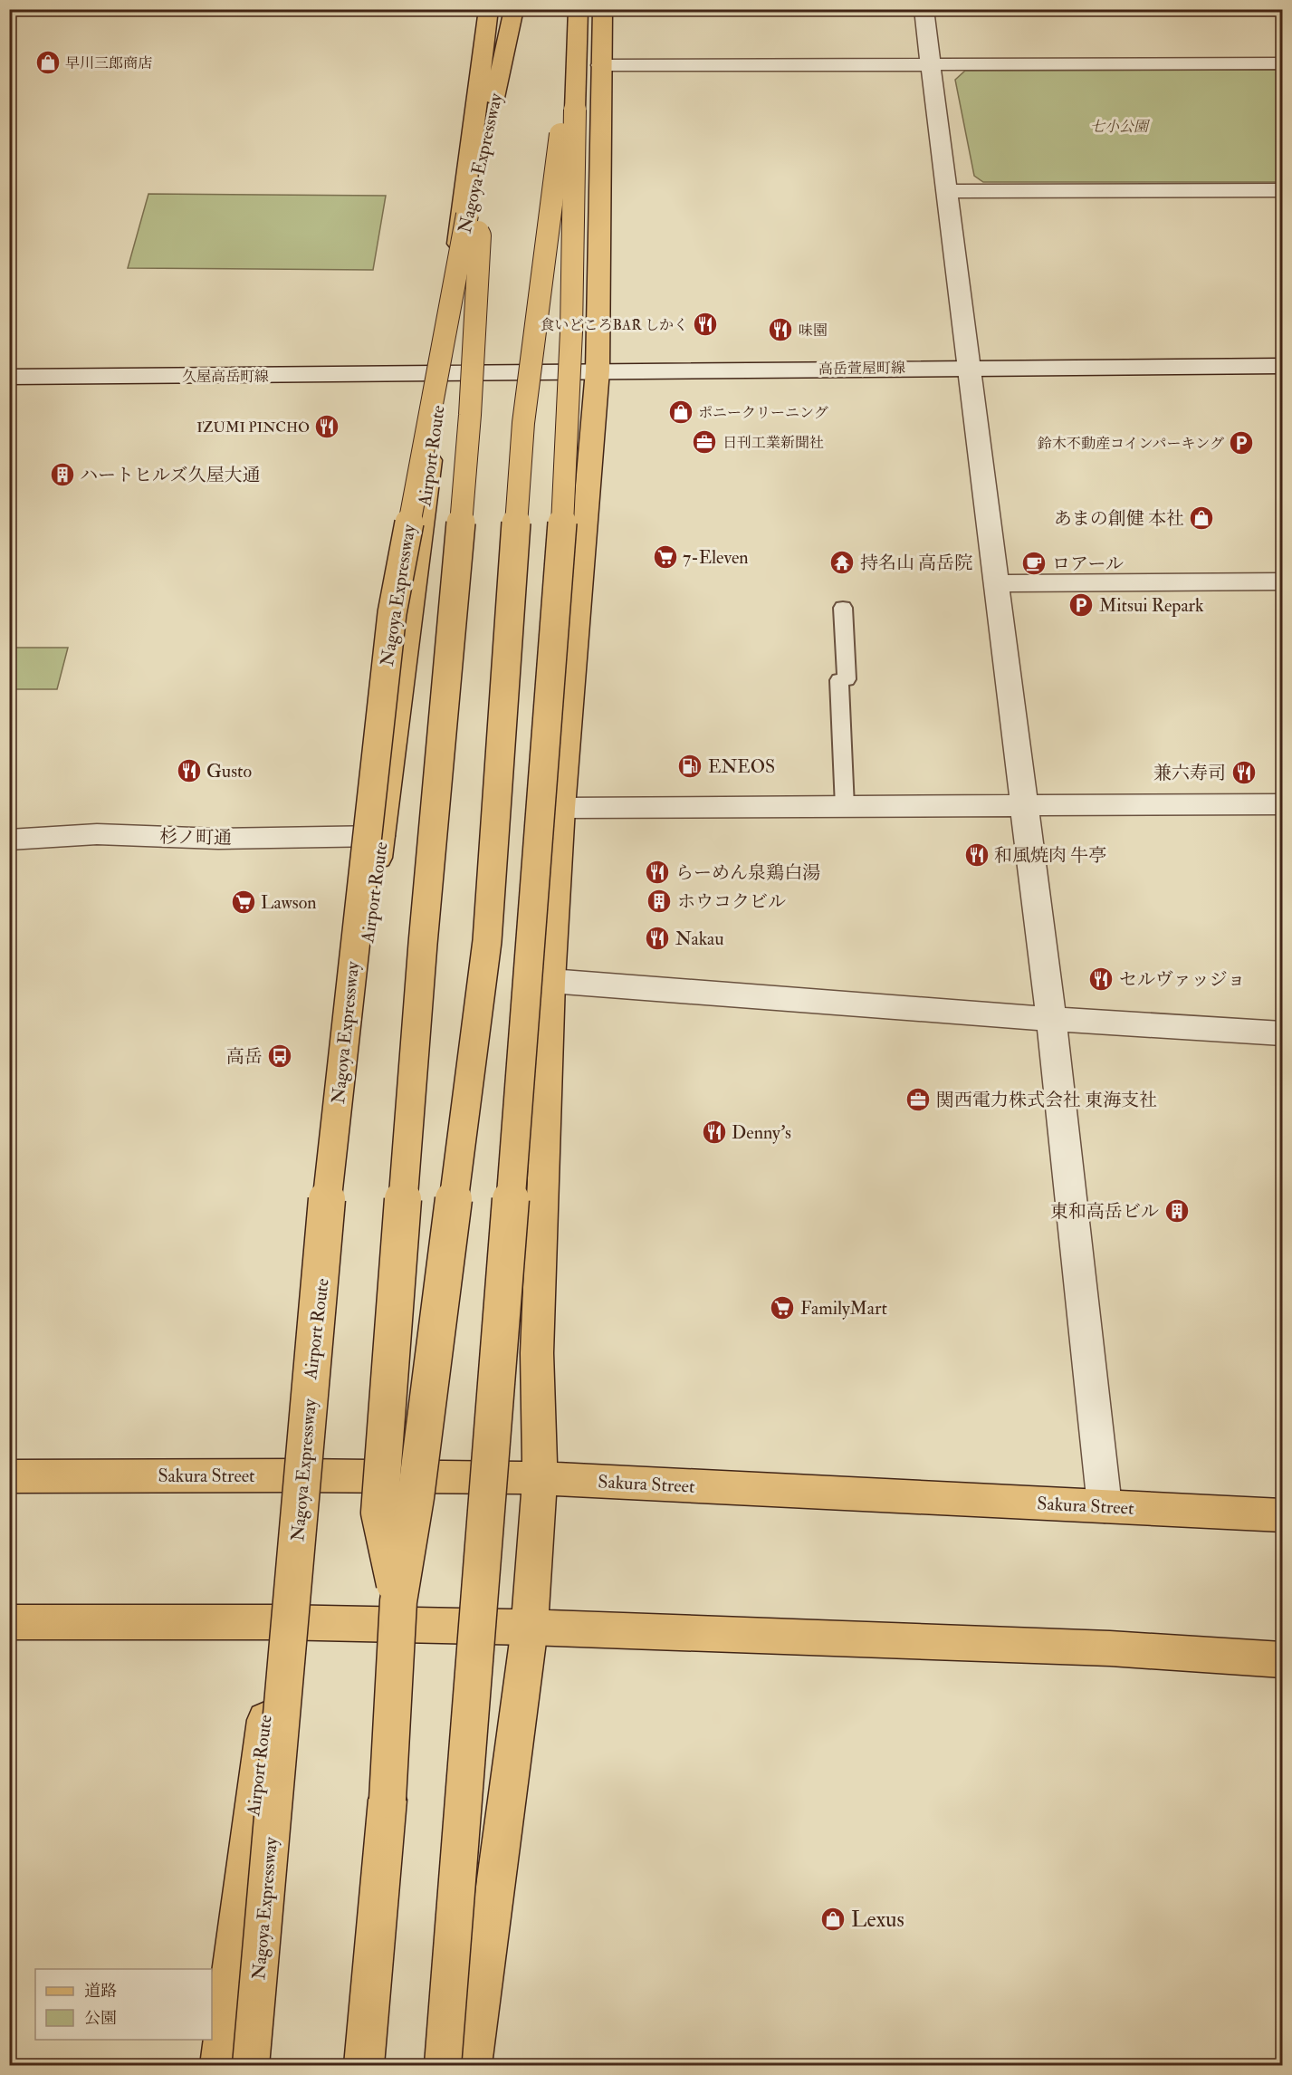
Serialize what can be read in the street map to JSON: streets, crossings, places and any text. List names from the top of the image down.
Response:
{
  "streets": {
    "main road": ["Nagoya Expressway", "Airport Route", "Sakura Street"],
    "street": ["高岳萱屋町線", "久屋高岳町線", "杉ノ町通"]
  },
  "crossings": [
    ["高岳萱屋町線", "久屋高岳町線"],
    ["高岳萱屋町線", "Airport Route"],
    ["久屋高岳町線", "Airport Route"],
    ["Airport Route", "杉ノ町通"],
    ["Airport Route", "Sakura Street"]
  ],
  "parks": ["七小公園"],
  "places": {
    "shop": [
      "早川三郎商店",
      "ポニークリーニング",
      "あまの創健 本社",
      "Lexus"
    ],
    "restaurant": [
      "食いどころBAR しかく",
      "味園",
      "IZUMI PINCHO",
      "Gusto",
      "兼六寿司",
      "和風焼肉 牛亭",
      "らーめん泉鶏白湯",
      "Nakau",
      "セルヴァッジョ",
      "Denny's"
    ],
    "office": ["日刊工業新聞社", "関西電力株式会社 東海支社"],
    "parking": ["鈴木不動産コインパーキング", "Mitsui Repark"],
    "building": ["ハートヒルズ久屋大通", "ホウコクビル", "東和高岳ビル"],
    "supermarket": ["7-Eleven", "Lawson", "FamilyMart"],
    "temple": ["持名山 高岳院"],
    "cafe": ["ロアール"],
    "fuel station": ["ENEOS"],
    "bus stop": ["高岳"]
  },
  "legend": ["道路", "公園"]
}
